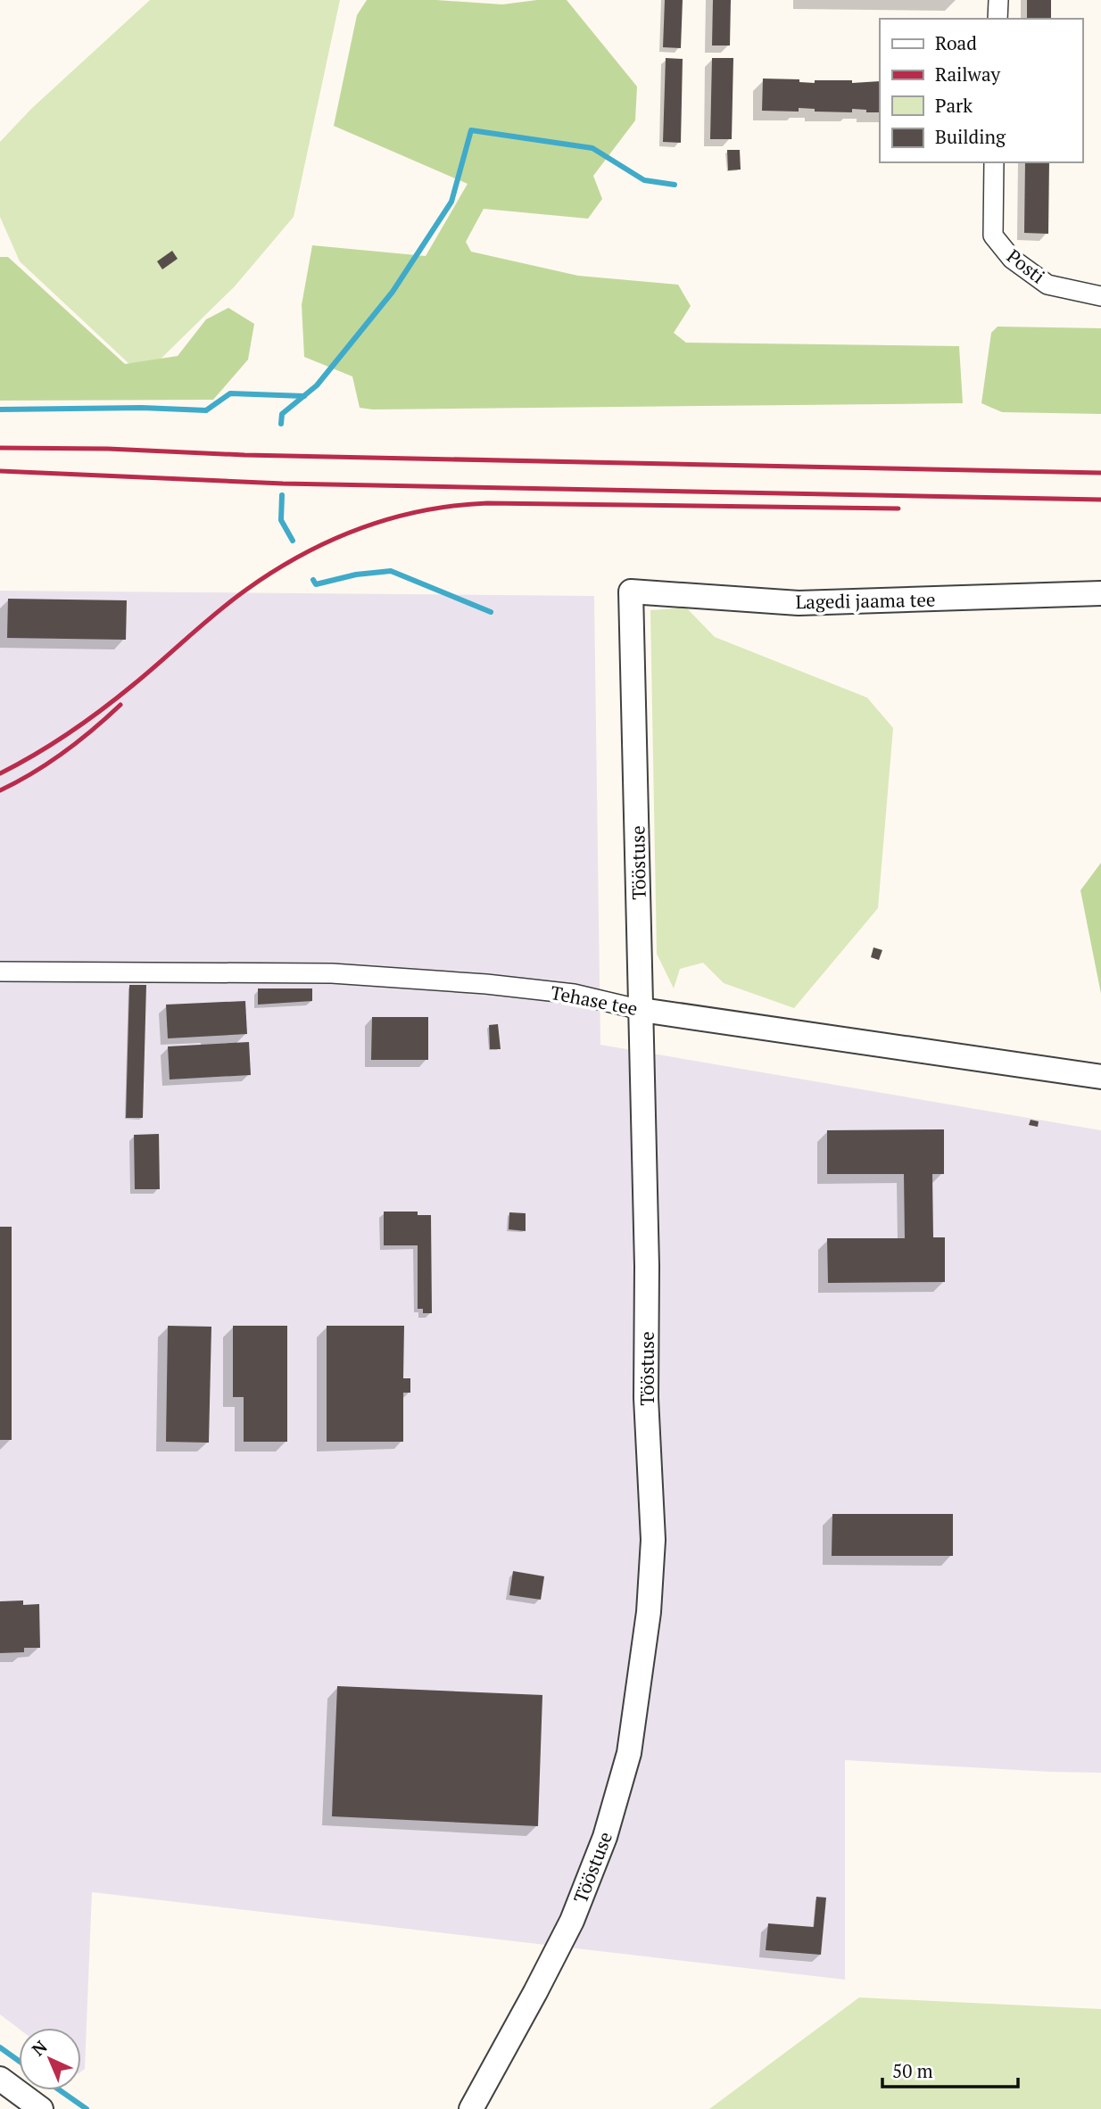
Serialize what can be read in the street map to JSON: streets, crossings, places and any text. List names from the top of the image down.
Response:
{
  "streets": {
    "street": [
      "Posti",
      "Lagedi jaama tee",
      "Tööstuse",
      "Tehase tee"
    ]
  },
  "crossings": [
    ["Lagedi jaama tee", "Tööstuse"],
    ["Tööstuse", "Tehase tee"]
  ],
  "legend": [
    "Road",
    "Railway",
    "Park",
    "Building"
  ],
  "scale_bar": "50 m",
  "north": "top left"
}
